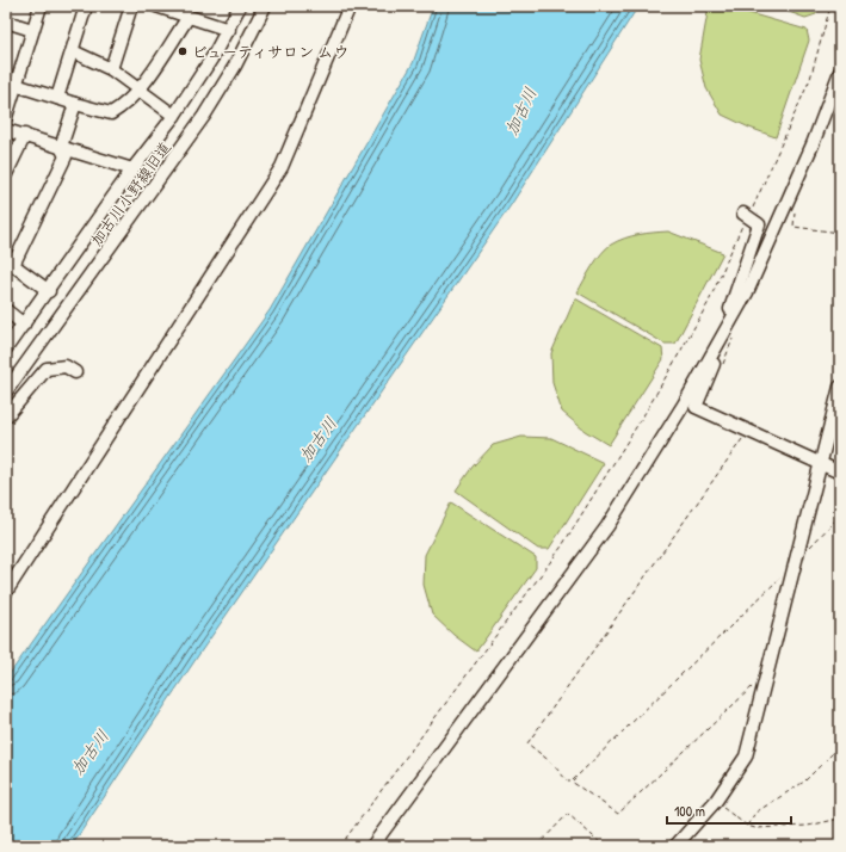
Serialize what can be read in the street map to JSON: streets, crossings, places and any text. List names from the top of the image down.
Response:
{
  "streets": {
    "street": ["加古川小野線旧道"]
  },
  "water": ["加古川"],
  "places": ["ビューティサロン ムウ"],
  "scale_bar": "100 m"
}
